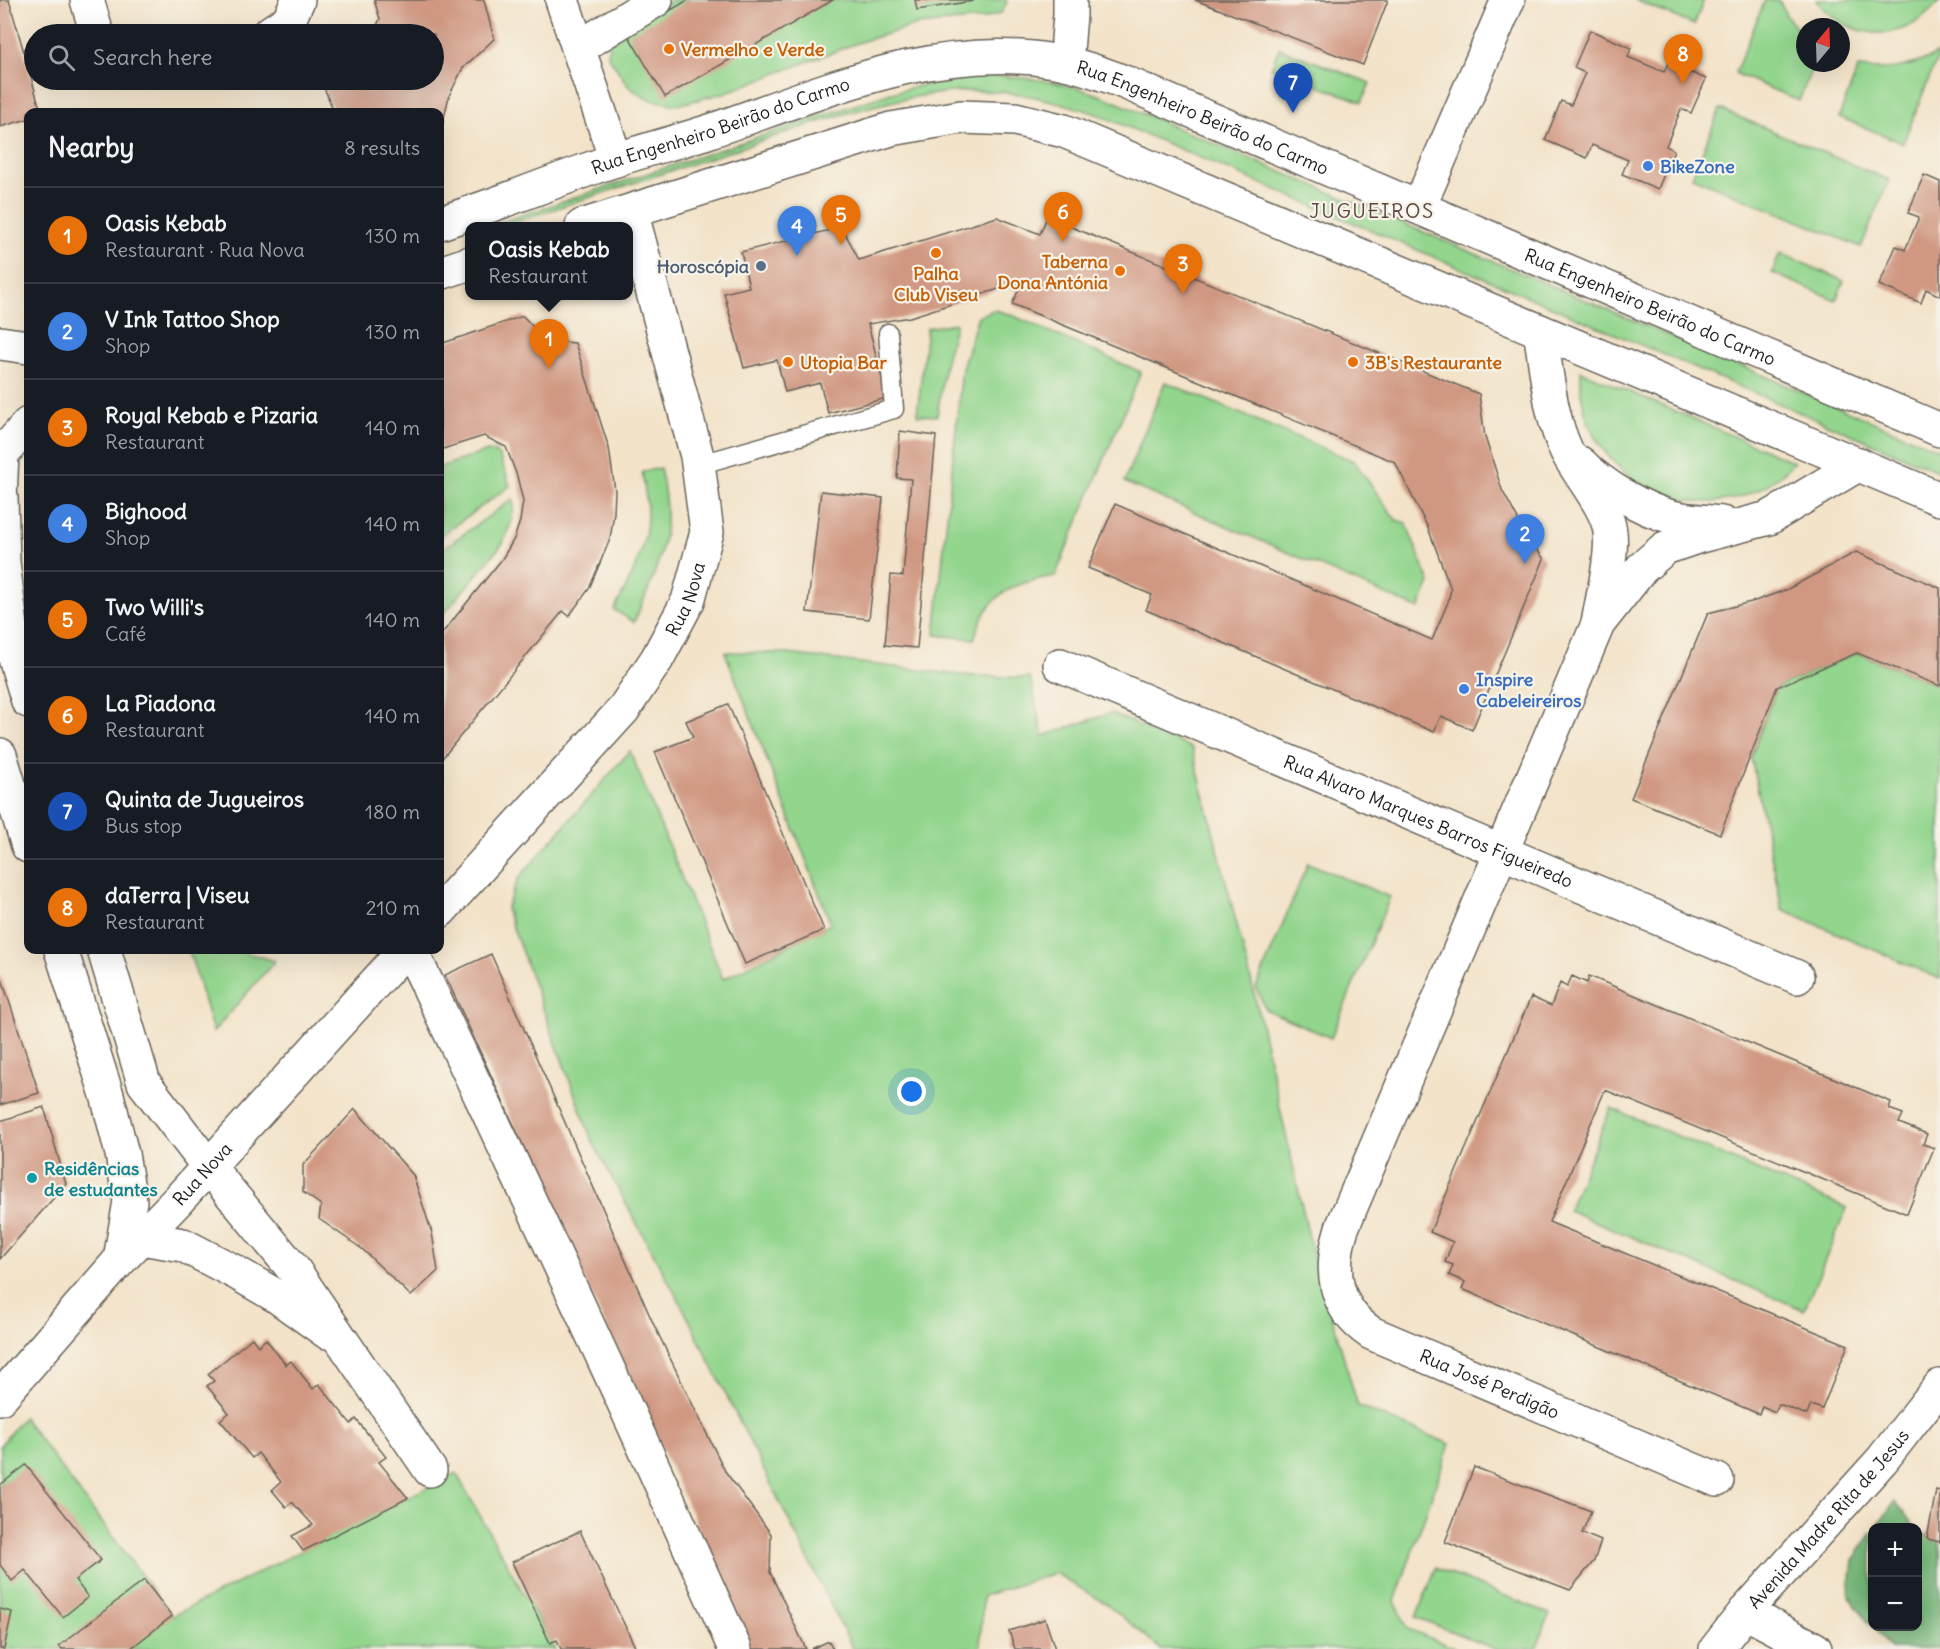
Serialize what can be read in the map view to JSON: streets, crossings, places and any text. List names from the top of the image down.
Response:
{
  "streets": {
    "street": [
      "Rua Engenheiro Beirão do Carmo",
      "Rua Nova",
      "Rua Alvaro Marques Barros Figueiredo",
      "Rua José Perdigão",
      "Avenida Madre Rita de Jesus"
    ]
  },
  "crossings": [
    ["Rua Alvaro Marques Barros Figueiredo", "Rua José Perdigão"]
  ],
  "districts": ["JUGUEIROS"],
  "places": [
    "Vermelho e Verde",
    "BikeZone",
    "Palha Club Viseu",
    "Horoscópia",
    "Taberna Dona Antónia",
    "Utopia Bar",
    "3B's Restaurante",
    "Inspire Cabeleireiros",
    "Residências de estudantes"
  ],
  "north": "top",
  "page": {
    "search": "Search here",
    "pins": [
      "8",
      "7",
      "6",
      "5",
      "4",
      "3",
      "1",
      "2"
    ],
    "heading": ["Nearby", "8 results"],
    "list": [
      {
        "mark": "1",
        "name": "Oasis Kebab",
        "note": "Restaurant · Rua Nova",
        "value": "130 m"
      },
      {
        "mark": "2",
        "name": "V Ink Tattoo Shop",
        "note": "Shop",
        "value": "130 m"
      },
      {
        "mark": "3",
        "name": "Royal Kebab e Pizaria",
        "note": "Restaurant",
        "value": "140 m"
      },
      {
        "mark": "4",
        "name": "Bighood",
        "note": "Shop",
        "value": "140 m"
      },
      {
        "mark": "5",
        "name": "Two Willi's",
        "note": "Café",
        "value": "140 m"
      },
      {
        "mark": "6",
        "name": "La Piadona",
        "note": "Restaurant",
        "value": "140 m"
      },
      {
        "mark": "7",
        "name": "Quinta de Jugueiros",
        "note": "Bus stop",
        "value": "180 m"
      },
      {
        "mark": "8",
        "name": "daTerra | Viseu",
        "note": "Restaurant",
        "value": "210 m"
      }
    ],
    "popup": ["Oasis Kebab", "Restaurant"],
    "map_buttons": ["+", "−"]
  }
}
